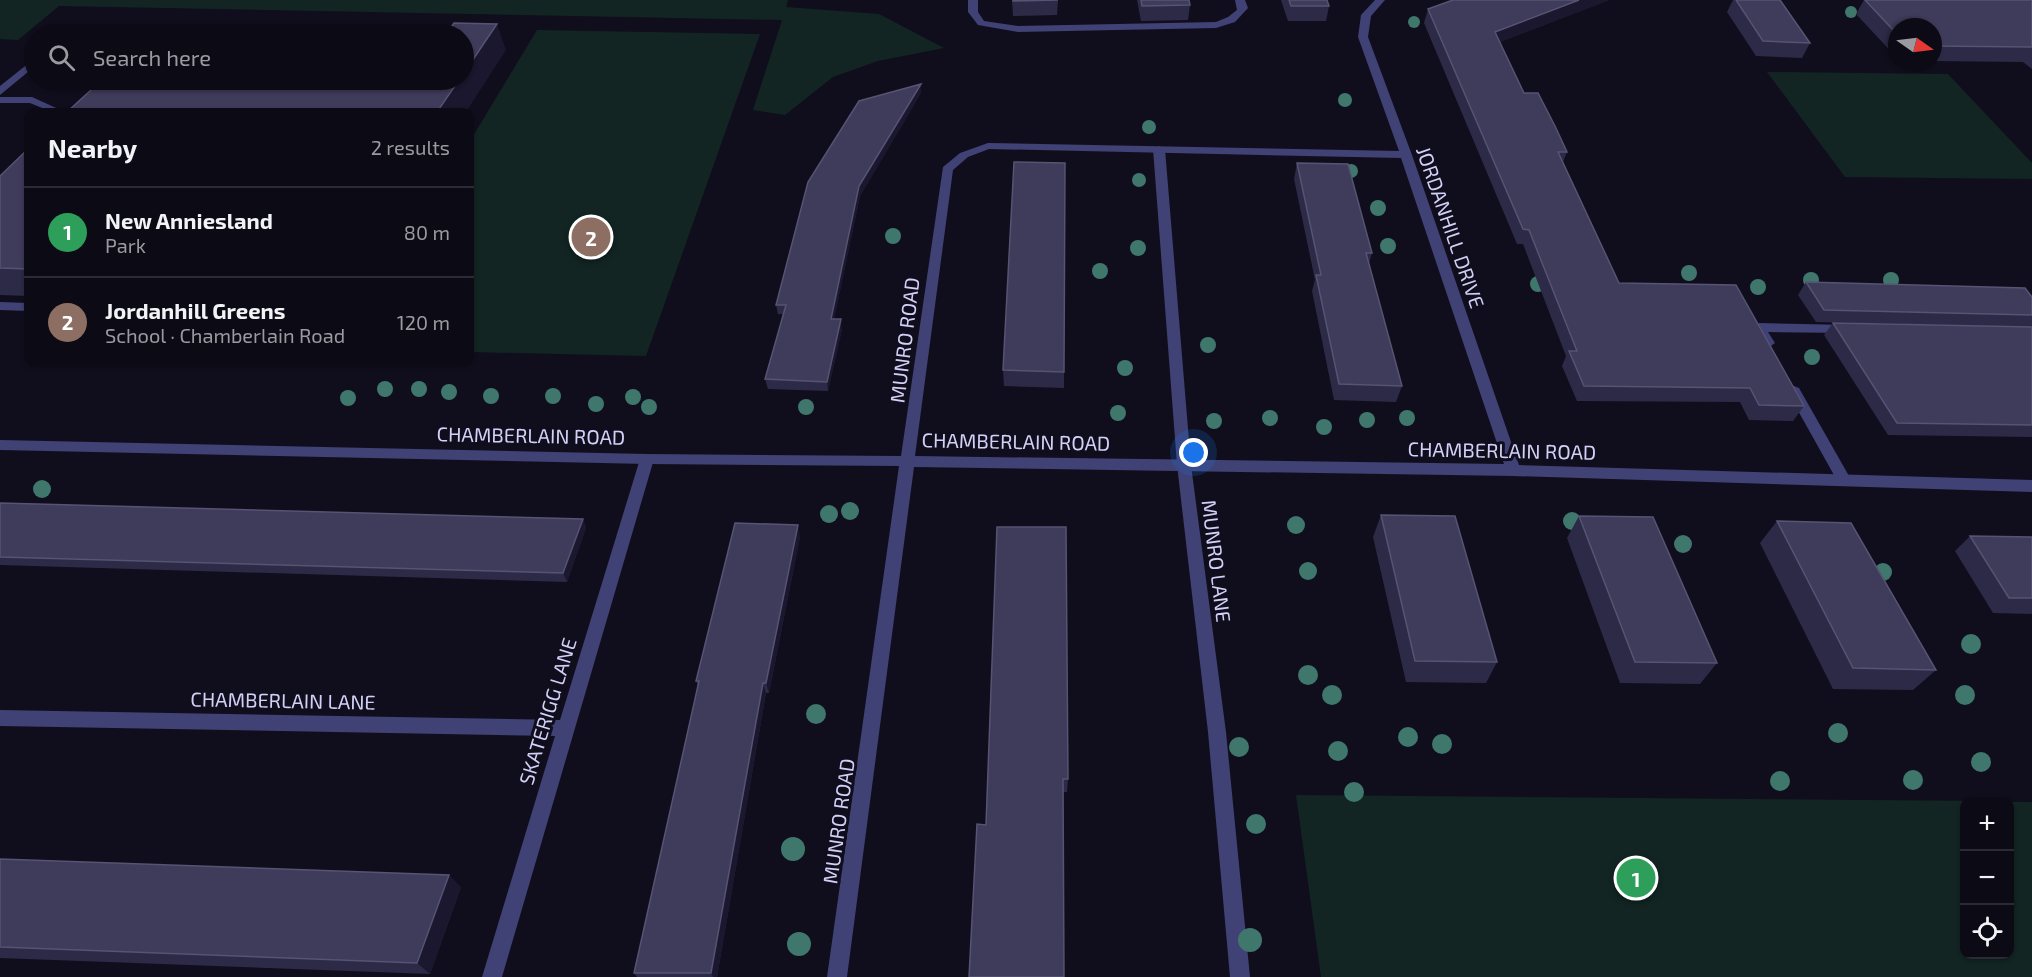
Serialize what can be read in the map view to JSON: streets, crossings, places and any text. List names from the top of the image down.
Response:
{
  "streets": {
    "street": [
      "JORDANHILL DRIVE",
      "MUNRO ROAD",
      "CHAMBERLAIN ROAD",
      "MUNRO LANE",
      "CHAMBERLAIN LANE",
      "SKATERIGG LANE"
    ]
  },
  "crossings": [
    ["JORDANHILL DRIVE", "MUNRO ROAD"],
    ["JORDANHILL DRIVE", "CHAMBERLAIN ROAD"],
    ["MUNRO ROAD", "CHAMBERLAIN ROAD"],
    ["MUNRO ROAD", "MUNRO LANE"],
    ["CHAMBERLAIN ROAD", "MUNRO LANE"],
    ["CHAMBERLAIN ROAD", "SKATERIGG LANE"],
    ["CHAMBERLAIN LANE", "SKATERIGG LANE"]
  ],
  "north": "right",
  "page": {
    "search": "Search here",
    "heading": ["Nearby", "2 results"],
    "list": [
      {
        "mark": "1",
        "name": "New Anniesland",
        "note": "Park",
        "value": "80 m"
      },
      {
        "mark": "2",
        "name": "Jordanhill Greens",
        "note": "School · Chamberlain Road",
        "value": "120 m"
      }
    ],
    "pins": ["2", "1"],
    "map_buttons": ["+", "−"]
  }
}
